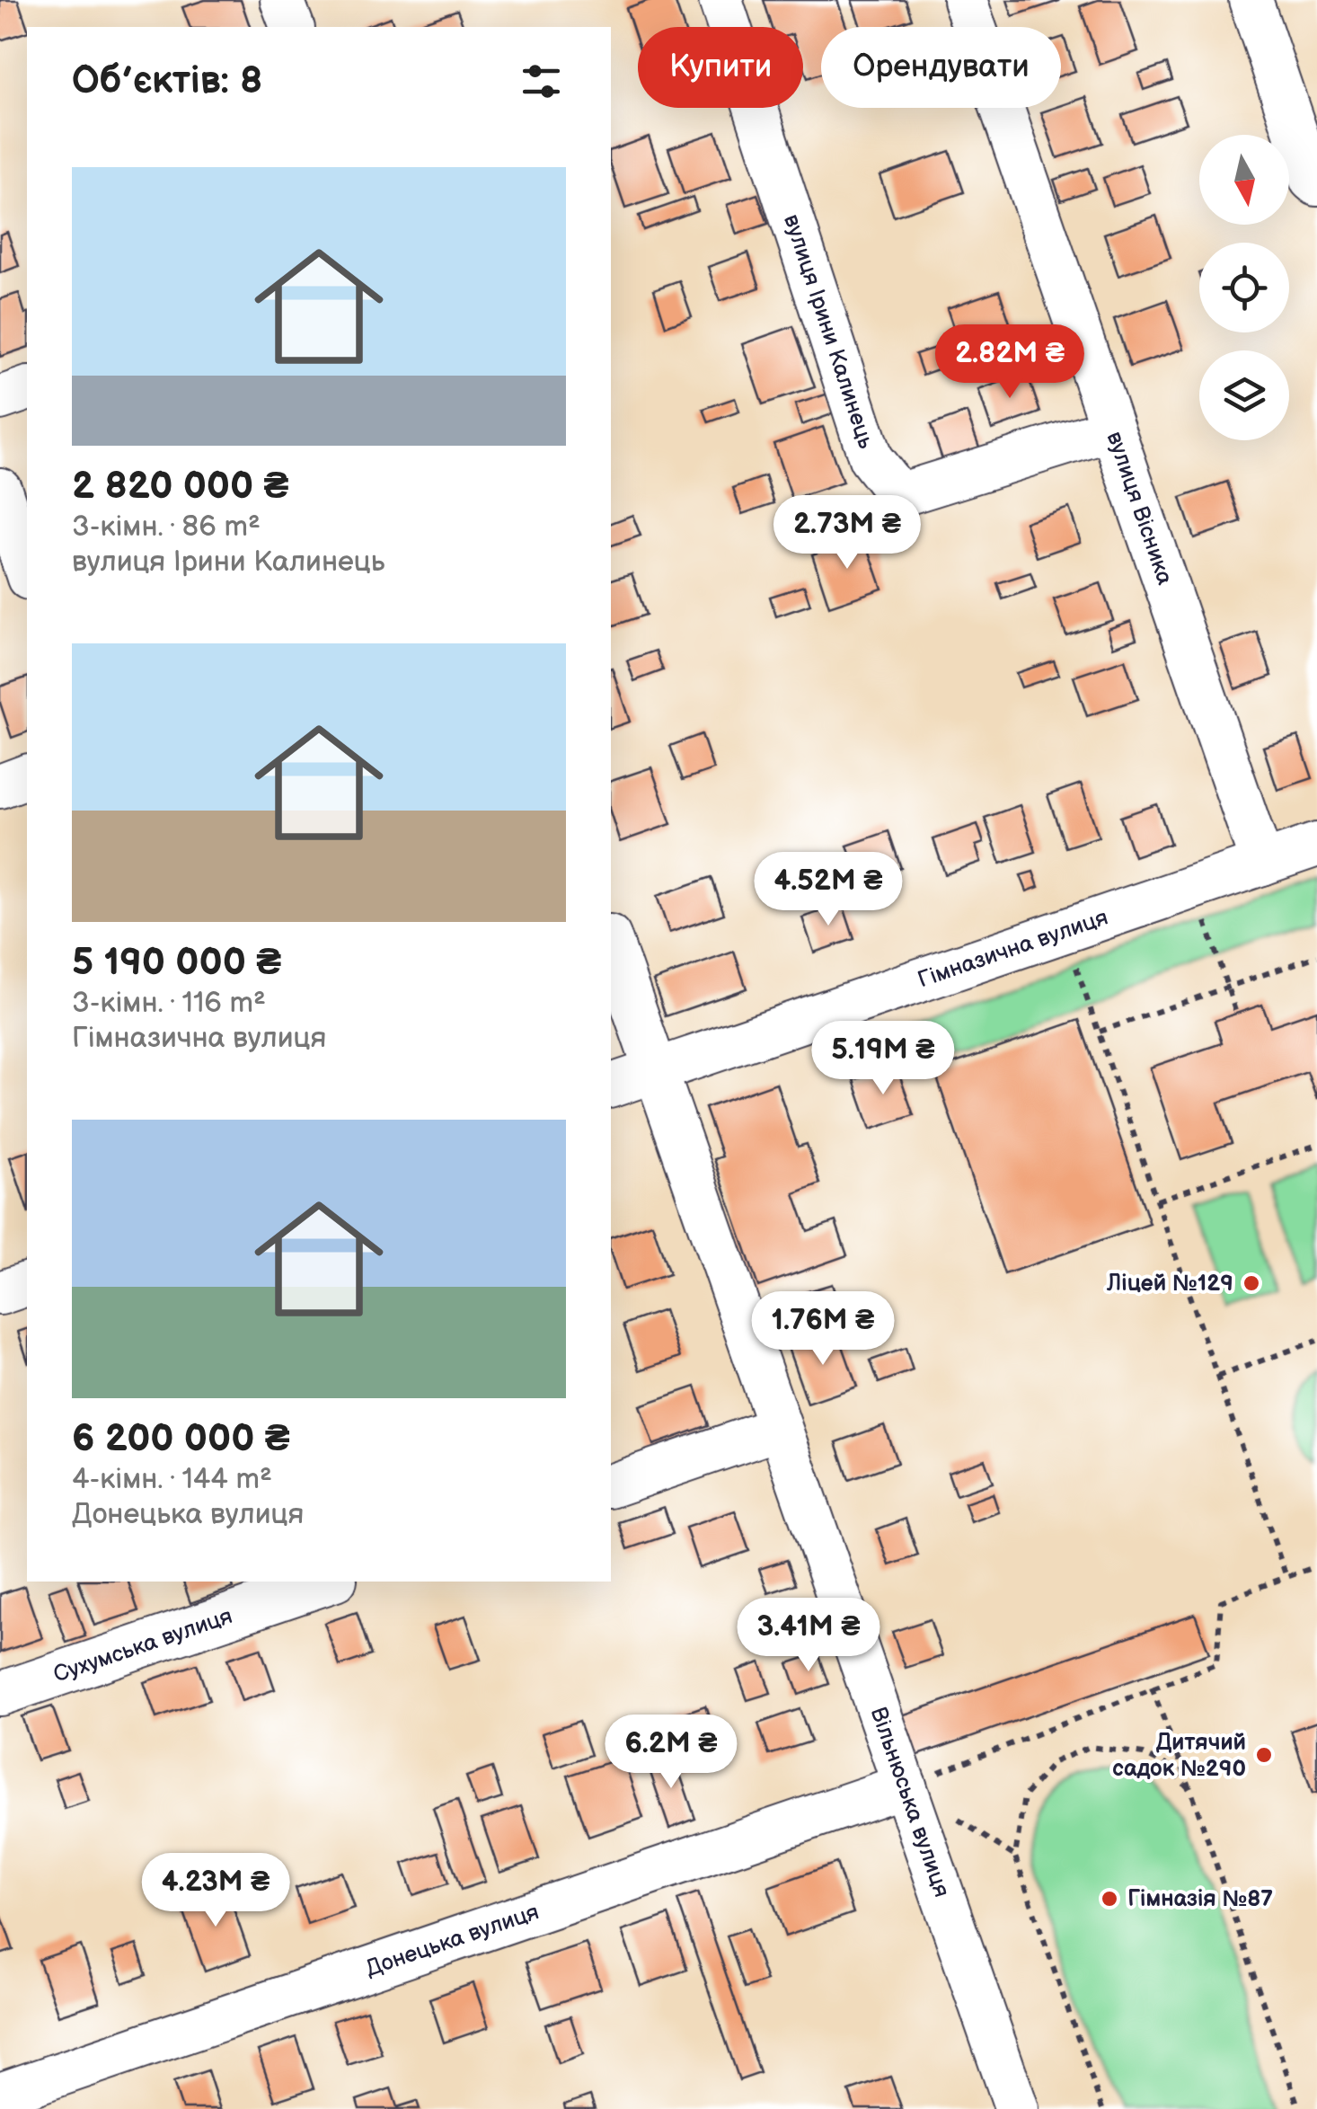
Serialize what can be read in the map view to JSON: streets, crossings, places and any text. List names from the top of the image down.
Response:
{
  "streets": {
    "street": [
      "вулиця Ірини Калинець",
      "вулиця Вісника",
      "Гімназична вулиця",
      "Сухумська вулиця",
      "Вільнюська вулиця",
      "Донецька вулиця"
    ]
  },
  "crossings": [
    ["вулиця Ірини Калинець", "вулиця Вісника"],
    ["вулиця Вісника", "Гімназична вулиця"],
    ["Гімназична вулиця", "Вільнюська вулиця"],
    ["Вільнюська вулиця", "Донецька вулиця"]
  ],
  "places": ["Ліцей №129", "Дитячий садок №290", "Гімназія №87"],
  "north": "bottom",
  "page": {
    "chip": ["Купити", "Орендувати"],
    "heading": "Об’єктів: 8",
    "list": [
      {
        "name": "2 820 000 ₴",
        "note": "3-кімн. · 86 m² · вулиця Ірини Калинець"
      },
      {
        "name": "5 190 000 ₴",
        "note": "3-кімн. · 116 m² · Гімназична вулиця"
      },
      {
        "name": "6 200 000 ₴",
        "note": "4-кімн. · 144 m² · Донецька вулиця"
      }
    ],
    "price": [
      "2.82M ₴",
      "2.73M ₴",
      "4.52M ₴",
      "5.19M ₴",
      "1.76M ₴",
      "3.41M ₴",
      "6.2M ₴",
      "4.23M ₴"
    ]
  }
}
